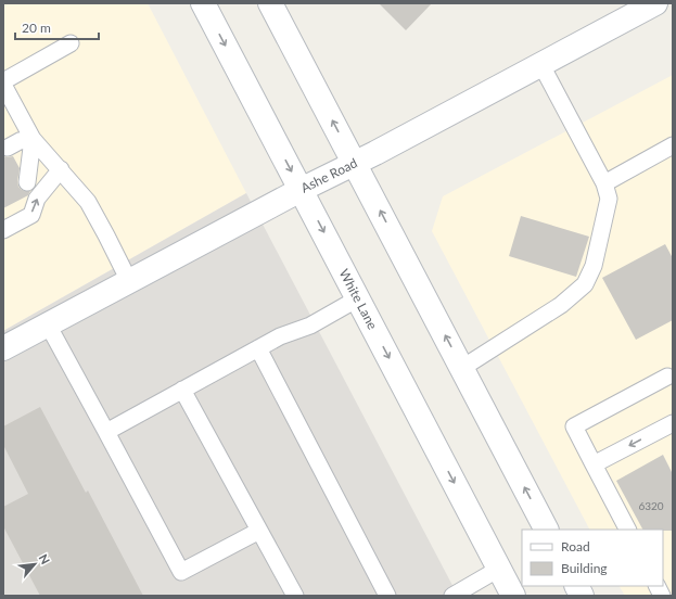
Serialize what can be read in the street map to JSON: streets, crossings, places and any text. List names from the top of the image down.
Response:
{
  "streets": {
    "main road": ["Ashe Road", "White Lane"]
  },
  "crossings": [
    ["Ashe Road", "White Lane"]
  ],
  "house_numbers": ["6320"],
  "legend": ["Road", "Building"],
  "scale_bar": "20 m",
  "north": "top right"
}
